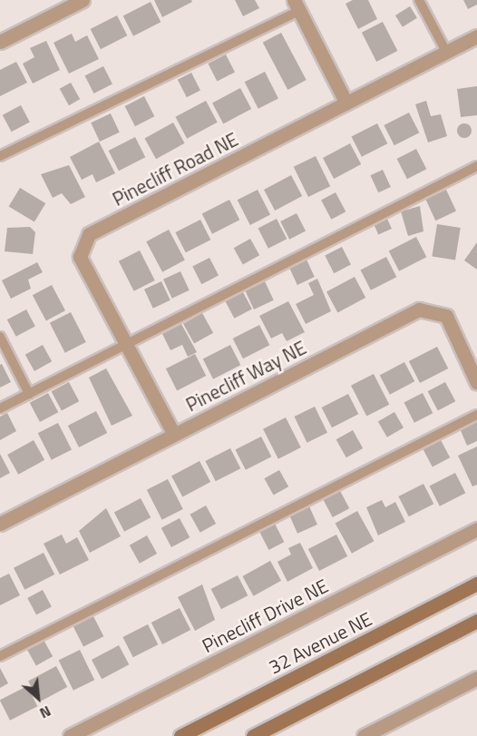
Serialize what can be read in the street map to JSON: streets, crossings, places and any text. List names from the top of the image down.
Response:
{
  "streets": {
    "main road": ["32 Avenue NE"],
    "street": ["Pinecliff Road NE", "Pinecliff Way NE", "Pinecliff Drive NE"]
  },
  "crossings": [
    ["Pinecliff Road NE", "Pinecliff Way NE"]
  ],
  "north": "bottom right"
}
